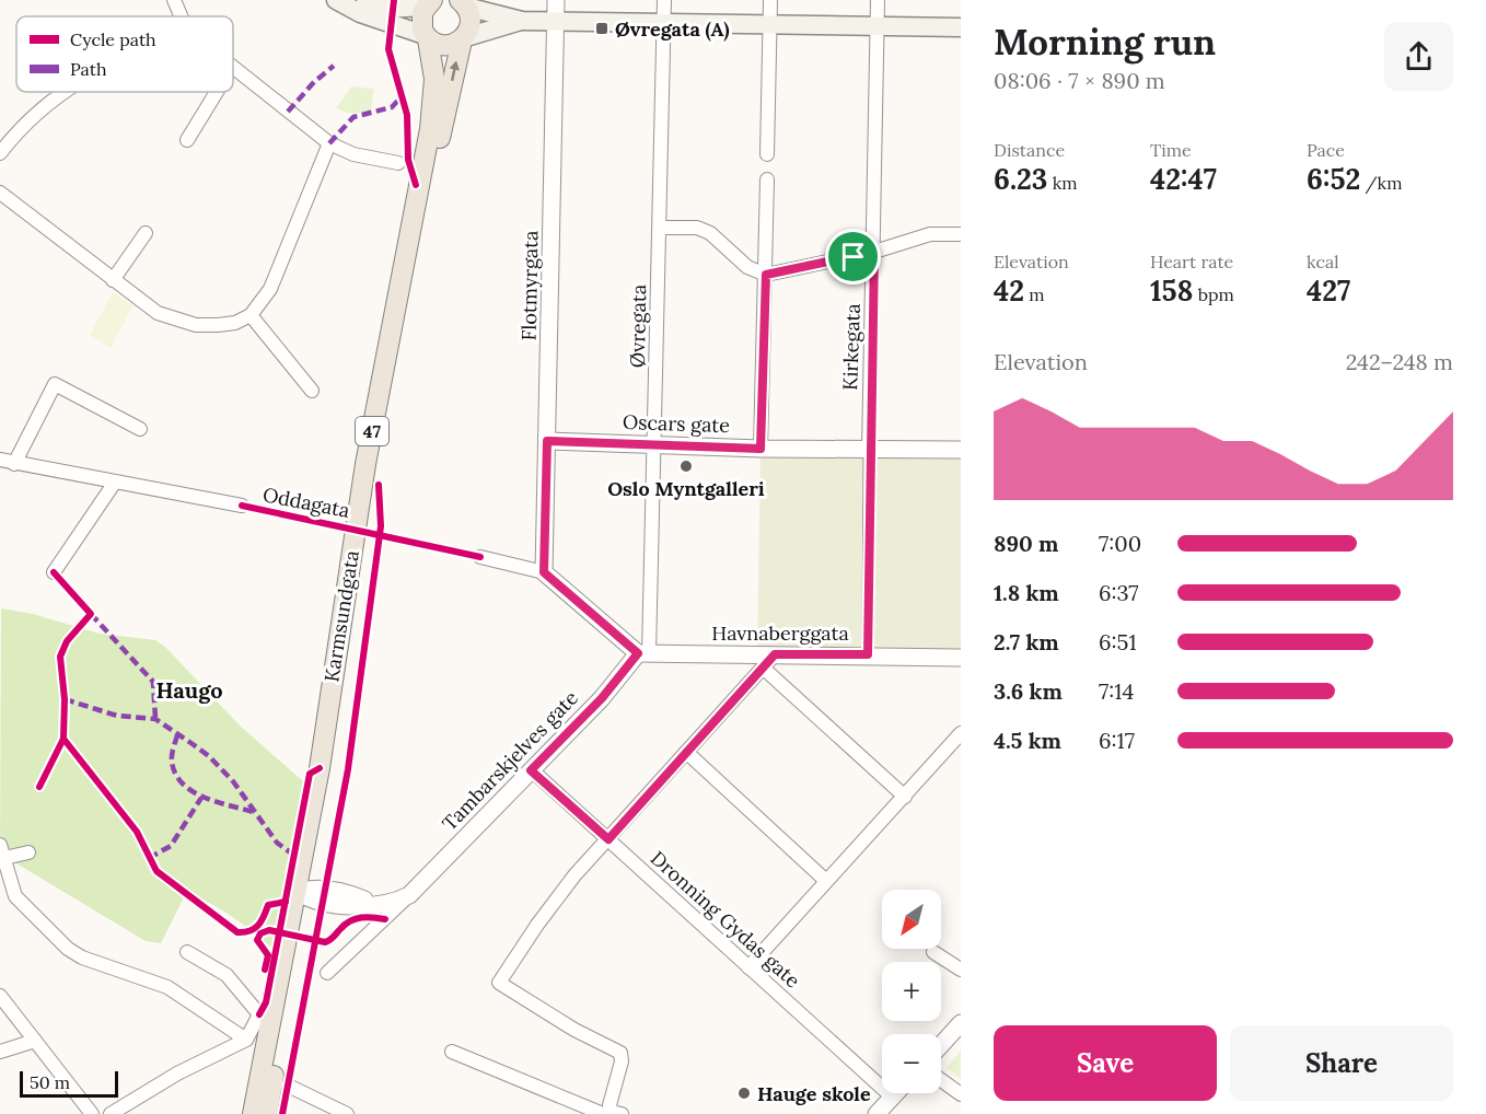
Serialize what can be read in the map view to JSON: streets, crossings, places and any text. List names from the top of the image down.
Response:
{
  "streets": {
    "main road": ["47", "Karmsundgata"],
    "street": [
      "Flotmyrgata",
      "Øvregata",
      "Kirkegata",
      "Oscars gate",
      "Oddagata",
      "Havnaberggata",
      "Tambarskjelves gate",
      "Dronning Gydas gate"
    ]
  },
  "crossings": [
    ["Flotmyrgata", "Oscars gate"],
    ["Øvregata", "Oscars gate"],
    ["Øvregata", "Havnaberggata"],
    ["Øvregata", "Tambarskjelves gate"],
    ["Kirkegata", "Oscars gate"],
    ["Kirkegata", "Havnaberggata"],
    ["47", "Karmsundgata"],
    ["Havnaberggata", "Tambarskjelves gate"],
    ["Tambarskjelves gate", "Dronning Gydas gate"]
  ],
  "districts": ["Haugo"],
  "places": {
    "transit": ["Øvregata (A)"],
    "other": ["Oslo Myntgalleri", "Hauge skole"]
  },
  "legend": ["Cycle path", "Path"],
  "scale_bar": "50 m",
  "north": "bottom left",
  "page": {
    "heading": ["Morning run", "08:06 · 7 × 890 m"],
    "stats": [
      ["Distance", "6.23 km"],
      ["Time", "42:47"],
      ["Pace", "6:52 /km"],
      ["Elevation", "42 m"],
      ["Heart rate", "158 bpm"],
      ["kcal", "427"]
    ],
    "chart": ["Elevation", "242–248 m"],
    "list": [
      {
        "name": "890 m",
        "note": "7:00"
      },
      {
        "name": "1.8 km",
        "note": "6:37"
      },
      {
        "name": "2.7 km",
        "note": "6:51"
      },
      {
        "name": "3.6 km",
        "note": "7:14"
      },
      {
        "name": "4.5 km",
        "note": "6:17"
      }
    ],
    "map_buttons": ["+", "−"],
    "buttons": ["Save", "Share"],
    "scale": "50 m"
  }
}
